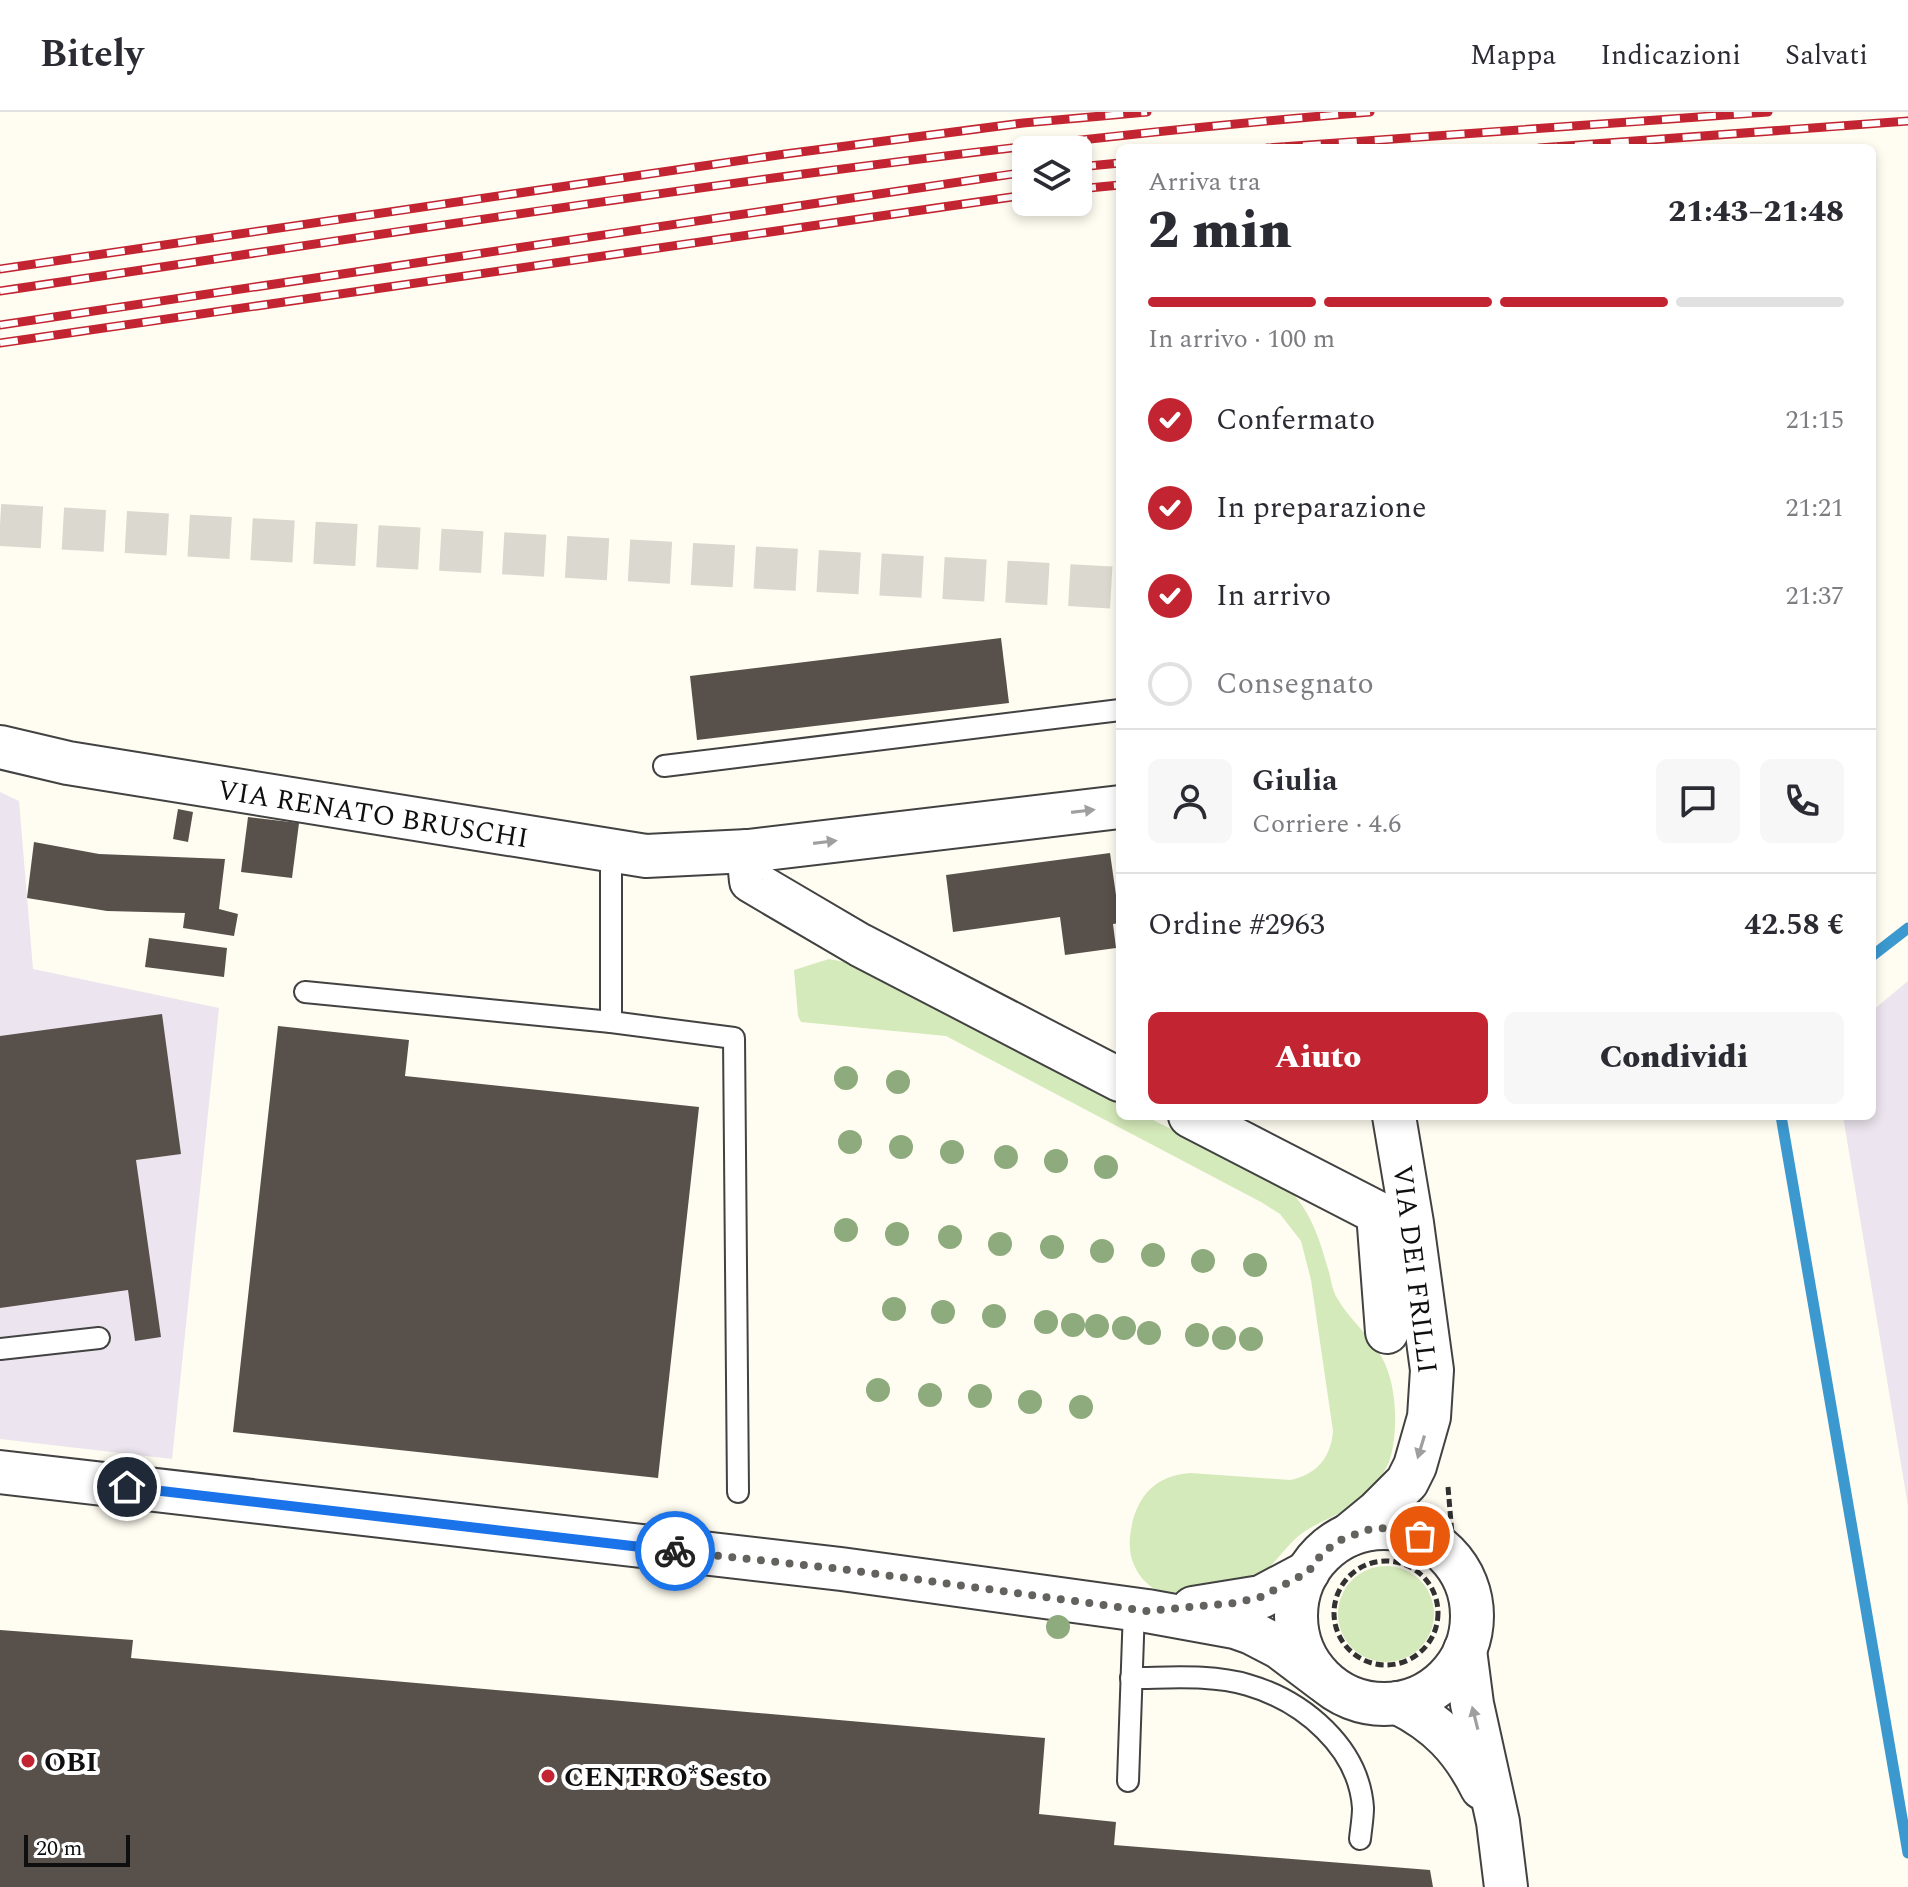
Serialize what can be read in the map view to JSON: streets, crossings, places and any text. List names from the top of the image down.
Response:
{
  "streets": {
    "street": ["VIA RENATO BRUSCHI", "VIA DEI FRILLI"]
  },
  "places": ["OBI", "CENTRO*Sesto"],
  "scale_bar": "20 m",
  "page": {
    "header": "Bitely",
    "nav": ["Mappa", "Indicazioni", "Salvati"],
    "heading": ["2 min", "Arriva tra", "21:43–21:48"],
    "panel": [
      "Giulia",
      "Corriere · 4.6",
      "Ordine #2963",
      "42.58 €"
    ],
    "bar": "In arrivo · 100 m",
    "list": [
      ["Confermato", "21:15"],
      ["In preparazione", "21:21"],
      ["In arrivo", "21:37"],
      "Consegnato"
    ],
    "buttons": ["Aiuto", "Condividi"],
    "scale": "20 m"
  }
}
